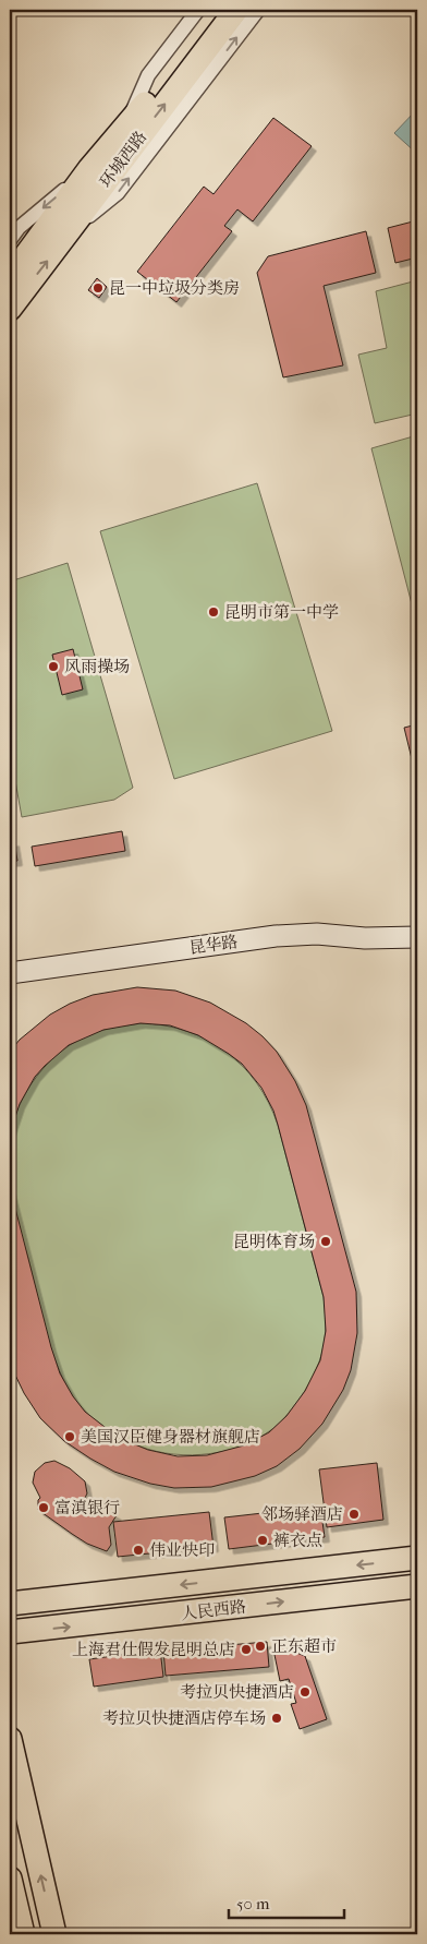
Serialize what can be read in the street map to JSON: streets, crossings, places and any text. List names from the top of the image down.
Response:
{
  "streets": {
    "main road": ["环城西路", "人民西路"],
    "street": ["昆华路"]
  },
  "places": [
    "昆一中垃圾分类房",
    "昆明市第一中学",
    "风雨操场",
    "昆明体育场",
    "美国汉臣健身器材旗舰店",
    "富滇银行",
    "邻场驿酒店",
    "裤衣点",
    "伟业快印",
    "正东超市",
    "上海君仕假发昆明总店",
    "考拉贝快捷酒店",
    "考拉贝快捷酒店停车场"
  ],
  "scale_bar": "50 m"
}
